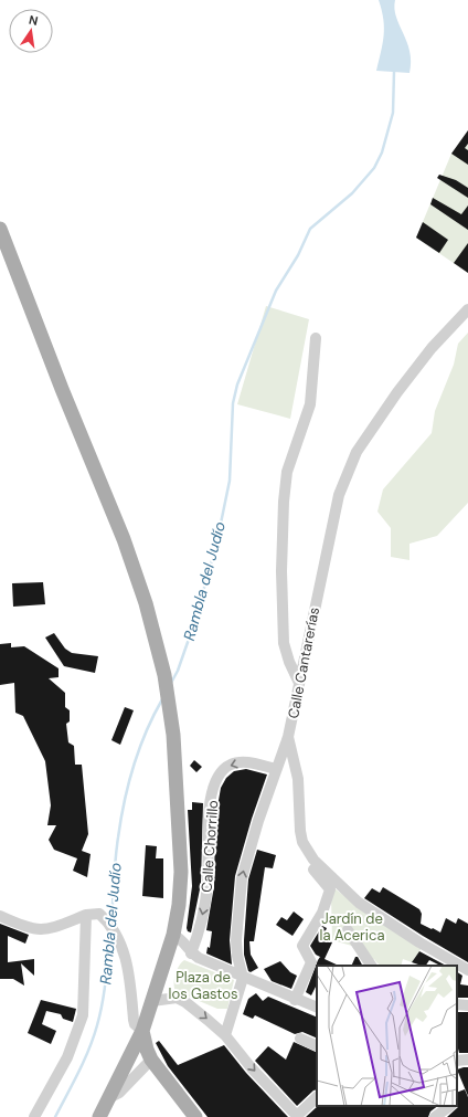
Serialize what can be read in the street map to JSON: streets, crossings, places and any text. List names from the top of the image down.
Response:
{
  "streets": {
    "street": ["Calle Cantarerías", "Calle Chorrillo"]
  },
  "crossings": [
    ["Calle Cantarerías", "Calle Chorrillo"]
  ],
  "one_way": ["Calle Chorrillo"],
  "water": ["Rambla del Judío"],
  "parks": ["Jardín de la Acerica", "Plaza de los Gastos"],
  "north": "top"
}
